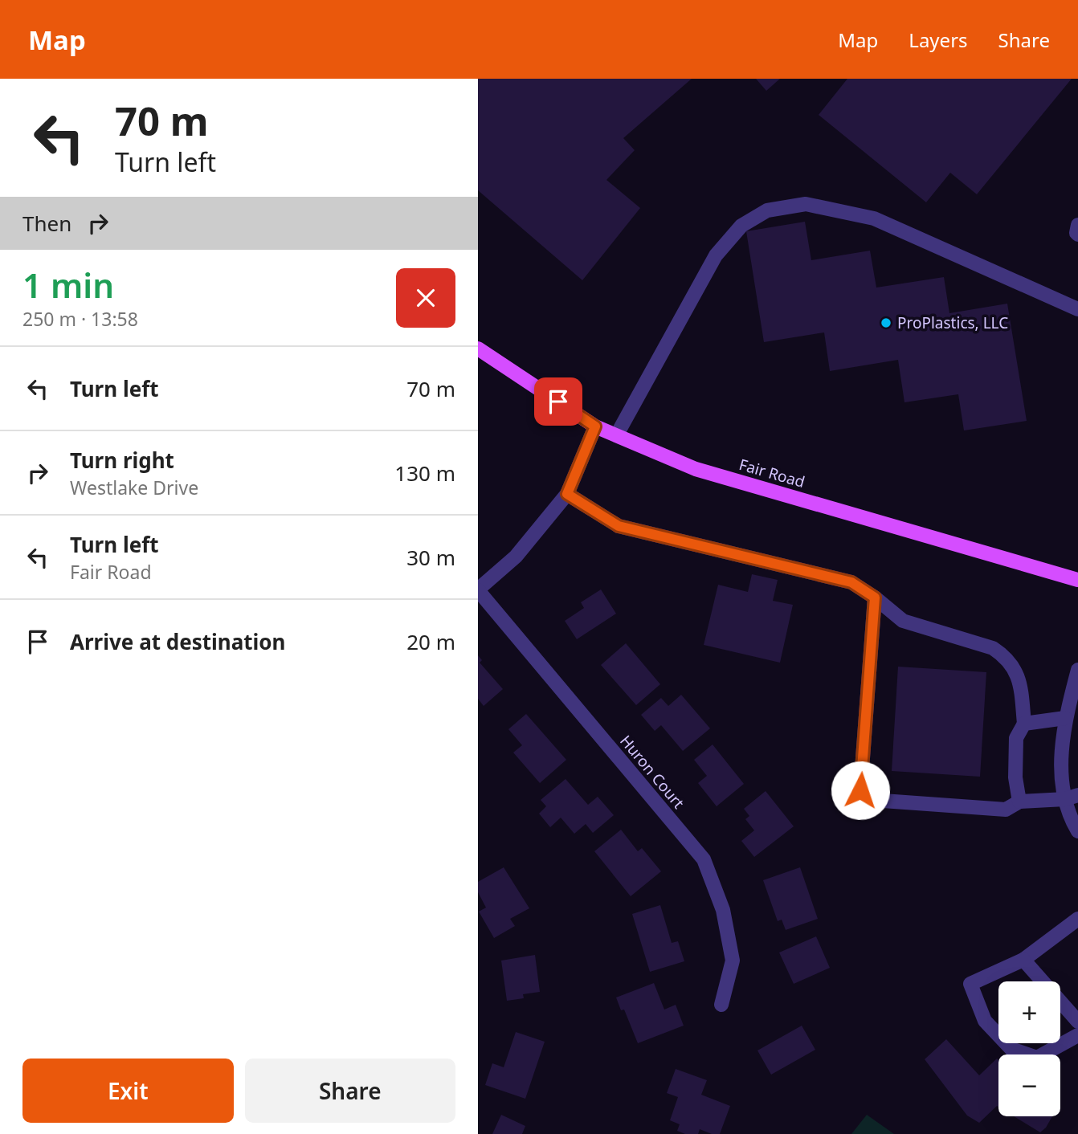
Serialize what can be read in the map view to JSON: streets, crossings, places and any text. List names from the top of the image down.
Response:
{
  "streets": {
    "main road": ["Fair Road"],
    "street": ["Huron Court"]
  },
  "places": ["ProPlastics, LLC"],
  "page": {
    "header": "Map",
    "nav": ["Map", "Layers", "Share"],
    "turn": ["70 m", "Turn left"],
    "then": "Then",
    "heading": ["1 min", "250 m · 13:58"],
    "list": [
      {
        "name": "Turn left",
        "value": "70 m"
      },
      {
        "name": "Turn right",
        "note": "Westlake Drive",
        "value": "130 m"
      },
      {
        "name": "Turn left",
        "note": "Fair Road",
        "value": "30 m"
      },
      {
        "name": "Arrive at destination",
        "value": "20 m"
      }
    ],
    "map_buttons": ["+", "−"],
    "buttons": ["Exit", "Share"]
  }
}
